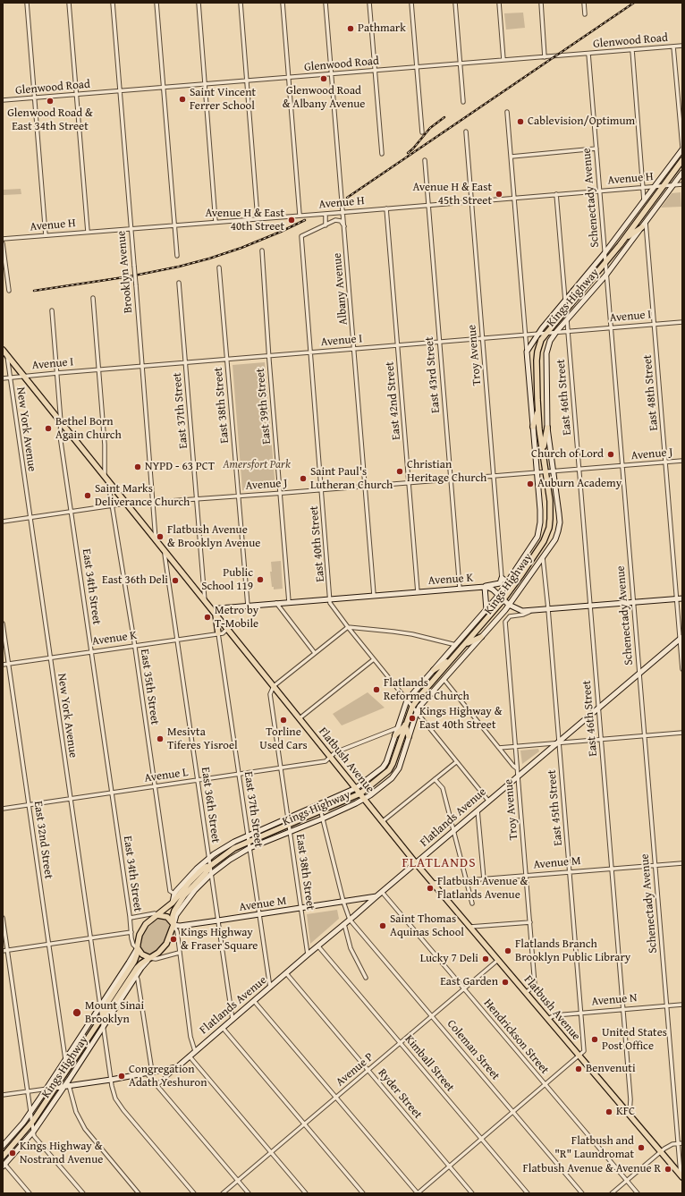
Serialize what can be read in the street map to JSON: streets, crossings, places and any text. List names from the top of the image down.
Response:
{
  "streets": {
    "main road": ["Kings Highway", "Flatbush Avenue"],
    "street": [
      "Glenwood Road",
      "Avenue H",
      "Schenectady Avenue",
      "Brooklyn Avenue",
      "Albany Avenue",
      "Avenue I",
      "Troy Avenue",
      "East 43rd Street",
      "East 48th Street",
      "East 46th Street",
      "East 42nd Street",
      "East 38th Street",
      "East 39th Street",
      "East 37th Street",
      "New York Avenue",
      "Avenue J",
      "East 40th Street",
      "Avenue K",
      "East 34th Street",
      "East 35th Street",
      "Avenue L",
      "East 36th Street",
      "East 45th Street",
      "Flatlands Avenue",
      "East 32nd Street",
      "Avenue M",
      "Avenue N",
      "Hendrickson Street",
      "Coleman Street",
      "Kimball Street",
      "Avenue P",
      "Ryder Street"
    ]
  },
  "crossings": [
    ["Glenwood Road", "Schenectady Avenue"],
    ["Glenwood Road", "Brooklyn Avenue"],
    ["Glenwood Road", "Albany Avenue"],
    ["Avenue H", "Schenectady Avenue"],
    ["Avenue H", "Brooklyn Avenue"],
    ["Avenue H", "Albany Avenue"],
    ["Avenue H", "Kings Highway"],
    ["Avenue H", "Troy Avenue"],
    ["Avenue H", "East 43rd Street"],
    ["Avenue H", "East 42nd Street"],
    ["Schenectady Avenue", "Kings Highway"],
    ["Schenectady Avenue", "Avenue I"],
    ["Schenectady Avenue", "Avenue J"],
    ["Schenectady Avenue", "Flatbush Avenue"],
    ["Schenectady Avenue", "Flatlands Avenue"],
    ["Schenectady Avenue", "Avenue M"],
    ["Schenectady Avenue", "Avenue N"],
    ["Brooklyn Avenue", "Avenue I"],
    ["Brooklyn Avenue", "Avenue J"],
    ["Brooklyn Avenue", "Flatbush Avenue"],
    ["Albany Avenue", "Avenue I"],
    ["Albany Avenue", "Avenue J"],
    ["Albany Avenue", "East 40th Street"],
    ["Albany Avenue", "Avenue K"],
    ["Kings Highway", "Avenue I"],
    ["Kings Highway", "East 48th Street"],
    ["Kings Highway", "East 46th Street"],
    ["Kings Highway", "East 38th Street"],
    ["Kings Highway", "East 37th Street"],
    ["Kings Highway", "New York Avenue"],
    ["Kings Highway", "Avenue J"],
    ["Kings Highway", "East 40th Street"],
    ["Kings Highway", "Avenue K"],
    ["Kings Highway", "East 34th Street"],
    ["Kings Highway", "East 35th Street"],
    ["Kings Highway", "Flatbush Avenue"],
    ["Kings Highway", "Avenue L"],
    ["Kings Highway", "East 36th Street"],
    ["Kings Highway", "East 45th Street"],
    ["Kings Highway", "East 32nd Street"],
    ["Kings Highway", "Avenue M"],
    ["Avenue I", "Troy Avenue"],
    ["Avenue I", "East 43rd Street"],
    ["Avenue I", "East 48th Street"],
    ["Avenue I", "East 46th Street"],
    ["Avenue I", "East 42nd Street"],
    ["Avenue I", "East 38th Street"],
    ["Avenue I", "East 39th Street"],
    ["Avenue I", "East 37th Street"],
    ["Avenue I", "New York Avenue"],
    ["Avenue I", "East 40th Street"],
    ["Avenue I", "East 34th Street"],
    ["Avenue I", "East 35th Street"],
    ["Avenue I", "Flatbush Avenue"],
    ["Troy Avenue", "Avenue J"],
    ["Troy Avenue", "Flatbush Avenue"],
    ["Troy Avenue", "Flatlands Avenue"],
    ["Troy Avenue", "Avenue M"],
    ["East 43rd Street", "Avenue J"],
    ["East 43rd Street", "Avenue K"],
    ["East 48th Street", "Avenue J"],
    ["East 48th Street", "Flatlands Avenue"],
    ["East 46th Street", "Avenue J"],
    ["East 46th Street", "Flatbush Avenue"],
    ["East 46th Street", "Flatlands Avenue"],
    ["East 46th Street", "Avenue M"],
    ["East 46th Street", "Avenue N"],
    ["East 42nd Street", "Avenue J"],
    ["East 42nd Street", "Avenue K"],
    ["East 38th Street", "Avenue J"],
    ["East 38th Street", "Avenue K"],
    ["East 38th Street", "Flatbush Avenue"],
    ["East 38th Street", "Avenue L"],
    ["East 38th Street", "Flatlands Avenue"],
    ["East 38th Street", "Avenue M"],
    ["East 39th Street", "Avenue J"],
    ["East 39th Street", "Avenue K"],
    ["East 37th Street", "Avenue J"],
    ["East 37th Street", "Avenue K"],
    ["East 37th Street", "Flatbush Avenue"],
    ["East 37th Street", "Avenue L"],
    ["East 37th Street", "Flatlands Avenue"],
    ["East 37th Street", "Avenue M"],
    ["New York Avenue", "Avenue J"],
    ["New York Avenue", "Avenue K"],
    ["New York Avenue", "Flatbush Avenue"],
    ["New York Avenue", "Avenue L"],
    ["Avenue J", "East 40th Street"],
    ["Avenue J", "East 34th Street"],
    ["Avenue J", "East 35th Street"],
    ["Avenue J", "Flatbush Avenue"],
    ["East 40th Street", "Avenue K"],
    ["East 40th Street", "Flatlands Avenue"],
    ["Avenue K", "East 34th Street"],
    ["Avenue K", "East 35th Street"],
    ["Avenue K", "Flatbush Avenue"],
    ["Avenue K", "East 36th Street"],
    ["Avenue K", "East 32nd Street"],
    ["East 34th Street", "Flatbush Avenue"],
    ["East 34th Street", "Avenue L"],
    ["East 34th Street", "Avenue M"],
    ["East 35th Street", "Flatbush Avenue"],
    ["East 35th Street", "Avenue L"],
    ["Flatbush Avenue", "Avenue L"],
    ["Flatbush Avenue", "East 36th Street"],
    ["Flatbush Avenue", "East 45th Street"],
    ["Flatbush Avenue", "Flatlands Avenue"],
    ["Flatbush Avenue", "Avenue M"],
    ["Flatbush Avenue", "Avenue N"],
    ["Flatbush Avenue", "Avenue P"],
    ["Avenue L", "East 36th Street"],
    ["Avenue L", "East 32nd Street"],
    ["East 36th Street", "Flatlands Avenue"],
    ["East 36th Street", "Avenue M"],
    ["East 45th Street", "Flatlands Avenue"],
    ["East 45th Street", "Avenue M"],
    ["East 45th Street", "Avenue N"],
    ["Flatlands Avenue", "Avenue M"],
    ["Flatlands Avenue", "Hendrickson Street"],
    ["Flatlands Avenue", "Coleman Street"],
    ["Flatlands Avenue", "Kimball Street"],
    ["Flatlands Avenue", "Ryder Street"],
    ["Hendrickson Street", "Avenue P"],
    ["Coleman Street", "Avenue P"],
    ["Kimball Street", "Avenue P"],
    ["Avenue P", "Ryder Street"]
  ],
  "districts": ["FLATLANDS"],
  "parks": ["Amersfort Park"],
  "places": [
    "Pathmark",
    "Glenwood Road & Albany Avenue",
    "Saint Vincent Ferrer School",
    "Glenwood Road & East 34th Street",
    "Cablevision/Optimum",
    "Avenue H & East 45th Street",
    "Avenue H & East 40th Street",
    "Bethel Born Again Church",
    "Church of Lord",
    "NYPD - 63 PCT",
    "Christian Heritage Church",
    "Saint Paul's Lutheran Church",
    "Auburn Academy",
    "Saint Marks Deliverance Church",
    "Flatbush Avenue & Brooklyn Avenue",
    "Public School 119",
    "East 36th Deli",
    "Metro by T-Mobile",
    "Flatlands Reformed Church",
    "Kings Highway & East 40th Street",
    "Torline Used Cars",
    "Mesivta Tiferes Yisroel",
    "Flatbush Avenue & Flatlands Avenue",
    "Saint Thomas Aquinas School",
    "Kings Highway & Fraser Square",
    "Flatlands Branch Brooklyn Public Library",
    "Lucky 7 Deli",
    "East Garden",
    "Mount Sinai Brooklyn",
    "United States Post Office",
    "Benvenuti",
    "Congregation Adath Yeshuron",
    "KFC",
    "Flatbush and \"R\" Laundromat",
    "Kings Highway & Nostrand Avenue",
    "Flatbush Avenue & Avenue R"
  ]
}
